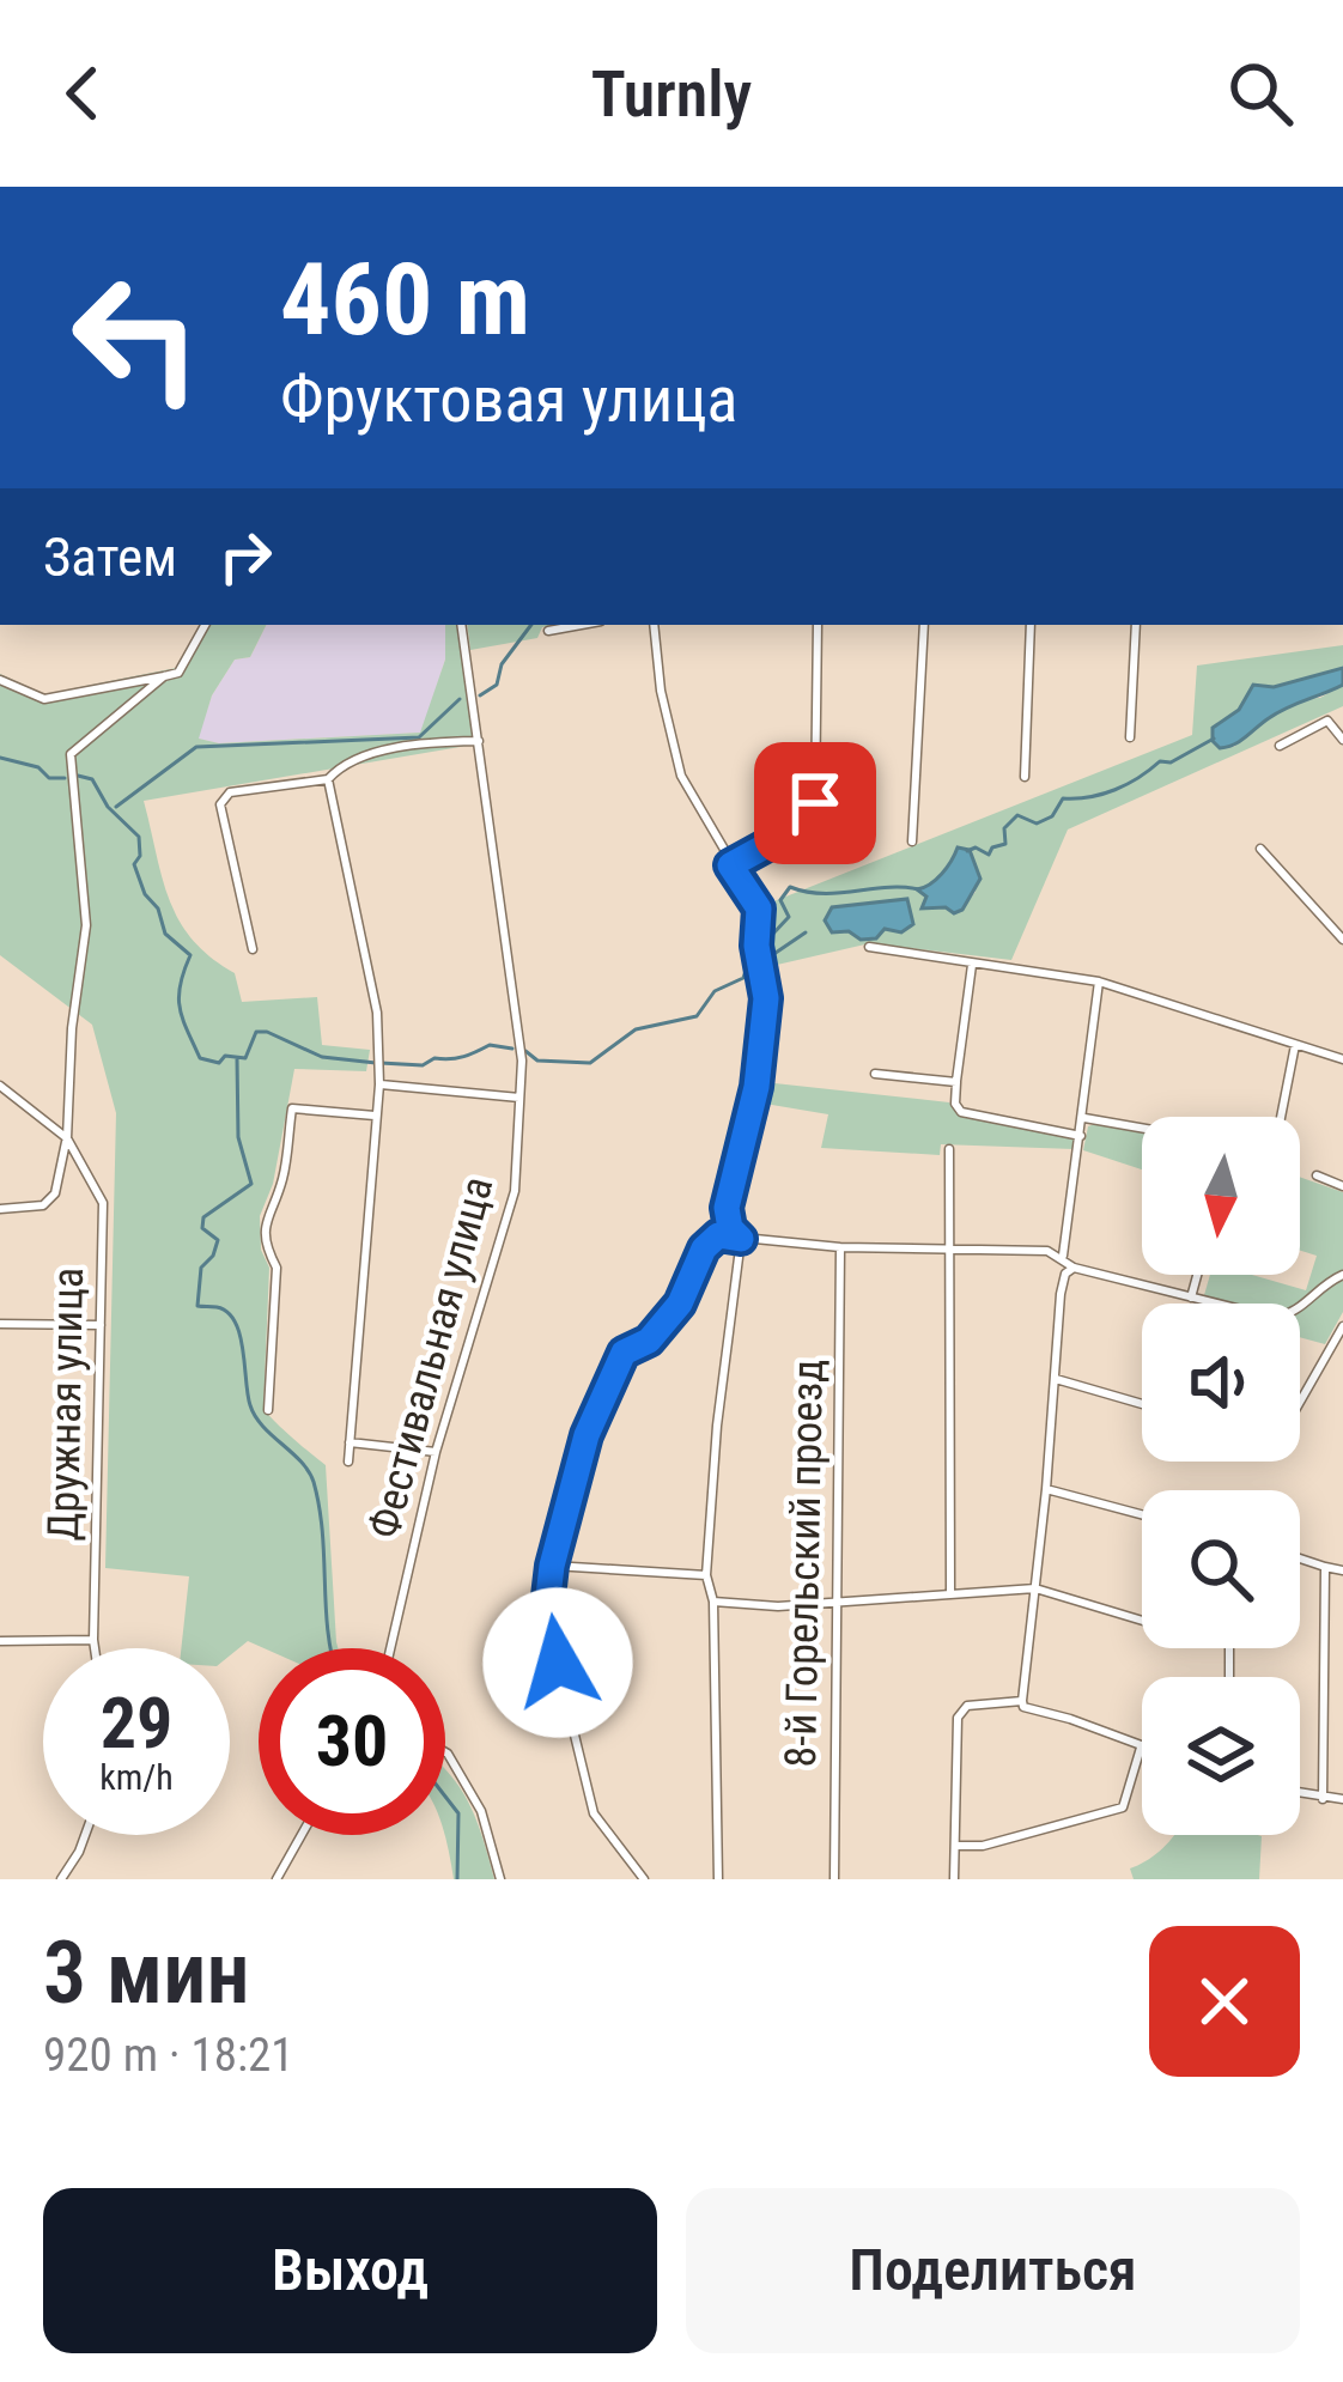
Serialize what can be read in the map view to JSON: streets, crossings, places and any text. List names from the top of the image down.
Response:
{
  "streets": {
    "street": ["Фестивальная улица", "Дружная улица", "8-й Горельский проезд"]
  },
  "north": "bottom",
  "page": {
    "header": "Turnly",
    "turn": ["460 m", "Фруктовая улица"],
    "then": "Затем",
    "speed": "29 km/h",
    "limit": "30",
    "heading": ["3 мин", "920 m · 18:21"],
    "buttons": ["Выход", "Поделиться"]
  }
}
